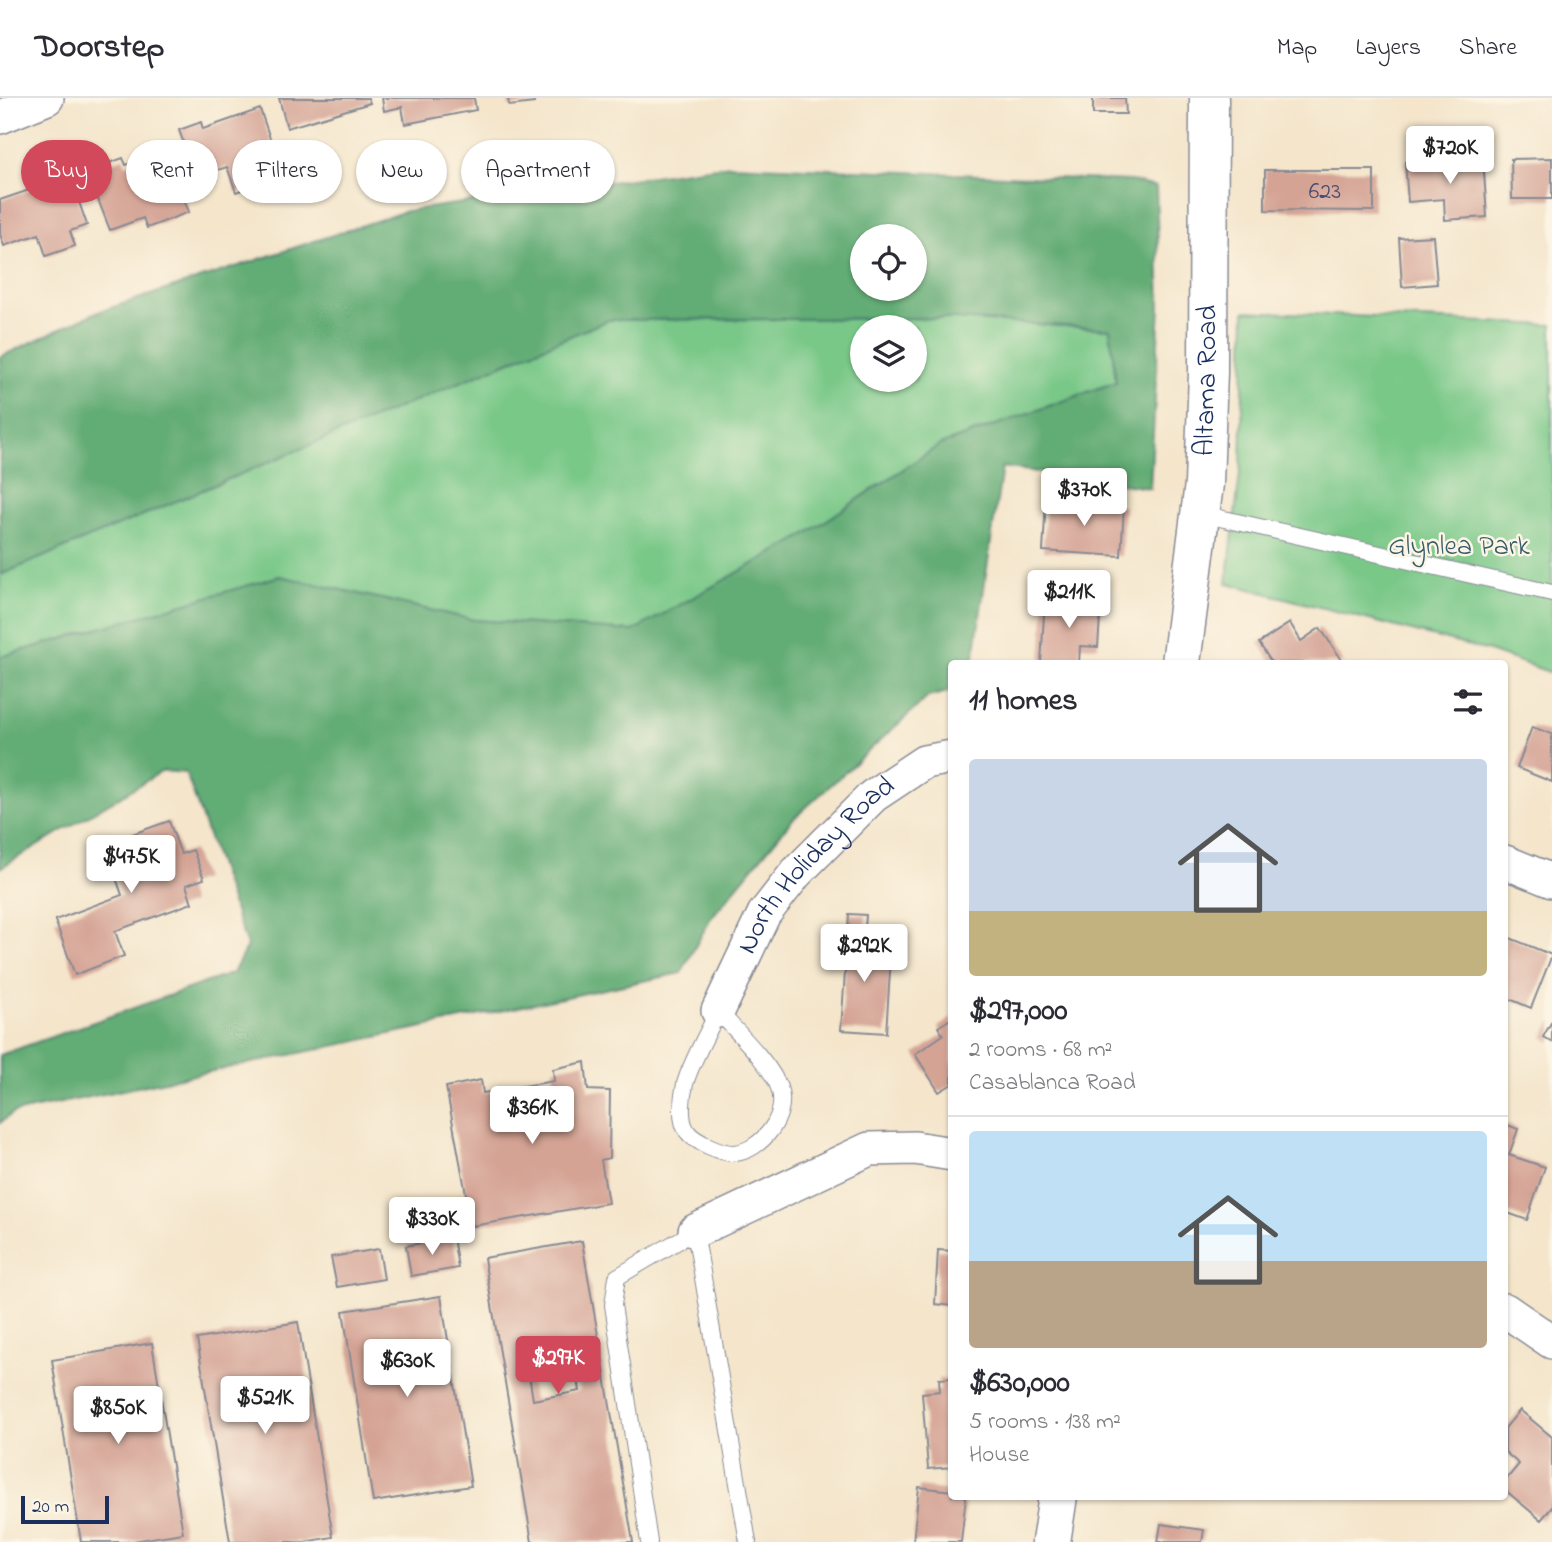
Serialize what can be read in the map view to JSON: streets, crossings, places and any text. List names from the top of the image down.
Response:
{
  "streets": {
    "street": ["Altama Road", "North Holiday Road"]
  },
  "parks": ["Glynlea Park"],
  "house_numbers": ["623"],
  "scale_bar": "20 m",
  "page": {
    "header": "Doorstep",
    "nav": ["Map", "Layers", "Share"],
    "price": [
      "$720K",
      "$370K",
      "$211K",
      "$475K",
      "$292K",
      "$361K",
      "$330K",
      "$297K",
      "$630K",
      "$521K",
      "$850K"
    ],
    "chip": [
      "Buy",
      "Rent",
      "Filters",
      "New",
      "Apartment"
    ],
    "heading": "11 homes",
    "list": [
      {
        "name": "$297,000",
        "note": "2 rooms · 68 m² · Casablanca Road"
      },
      {
        "name": "$630,000",
        "note": "5 rooms · 138 m² · House"
      }
    ],
    "scale": "20 m"
  }
}
